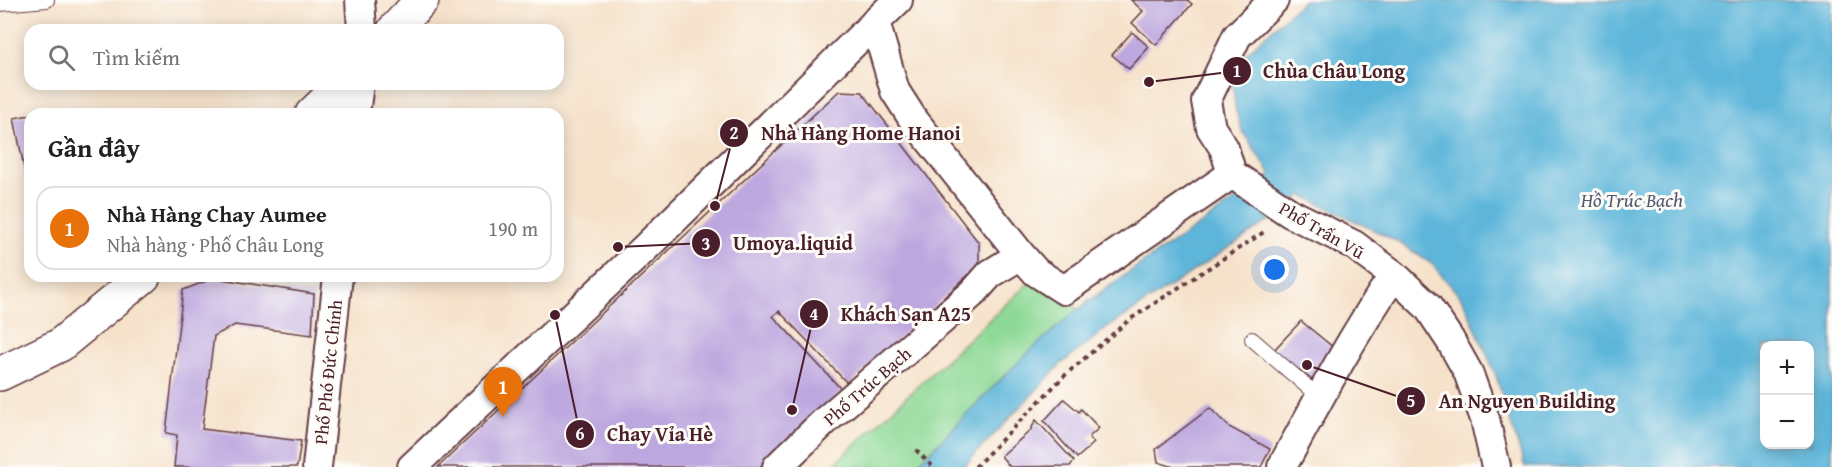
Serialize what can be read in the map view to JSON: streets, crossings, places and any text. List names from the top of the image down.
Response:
{
  "streets": {
    "street": ["Phố Trấn Vũ", "Phố Phó Đức Chính", "Phố Trúc Bạch"]
  },
  "water": ["Hồ Trúc Bạch"],
  "places": [
    "Chùa Châu Long",
    "Nhà Hàng Home Hanoi",
    "Umoya.liquid",
    "Chay Vỉa Hè",
    "An Nguyen Building",
    "Khách Sạn A25"
  ],
  "page": {
    "search": "Tìm kiếm",
    "heading": "Gần đây",
    "list": [
      {
        "mark": "1",
        "name": "Nhà Hàng Chay Aumee",
        "note": "Nhà hàng · Phố Châu Long",
        "value": "190 m"
      }
    ],
    "map_buttons": ["+", "−"],
    "pins": "1"
  }
}
